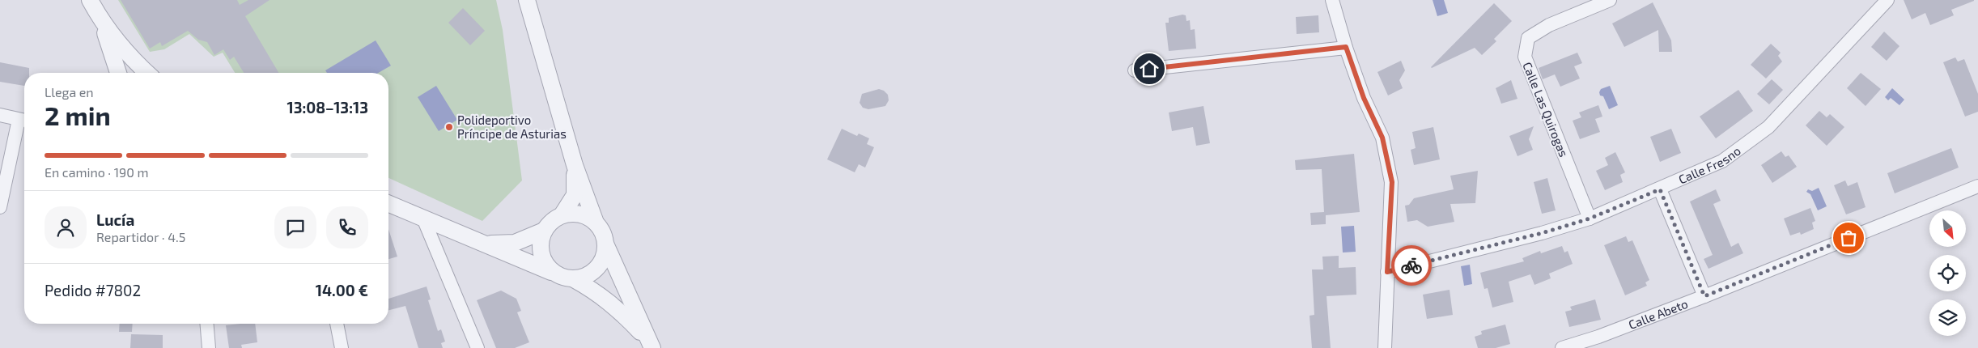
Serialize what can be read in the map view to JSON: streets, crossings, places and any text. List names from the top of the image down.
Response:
{
  "streets": {
    "street": ["Calle Las Quirogas", "Calle Fresno", "Calle Abeto"]
  },
  "crossings": [
    ["Calle Las Quirogas", "Calle Fresno"]
  ],
  "places": ["Polideportivo Príncipe de Asturias"],
  "north": "bottom right",
  "page": {
    "heading": ["2 min", "Llega en", "13:08–13:13"],
    "panel": [
      "Lucía",
      "Repartidor · 4.5",
      "Pedido #7802",
      "14.00 €"
    ],
    "bar": "En camino · 190 m"
  }
}
